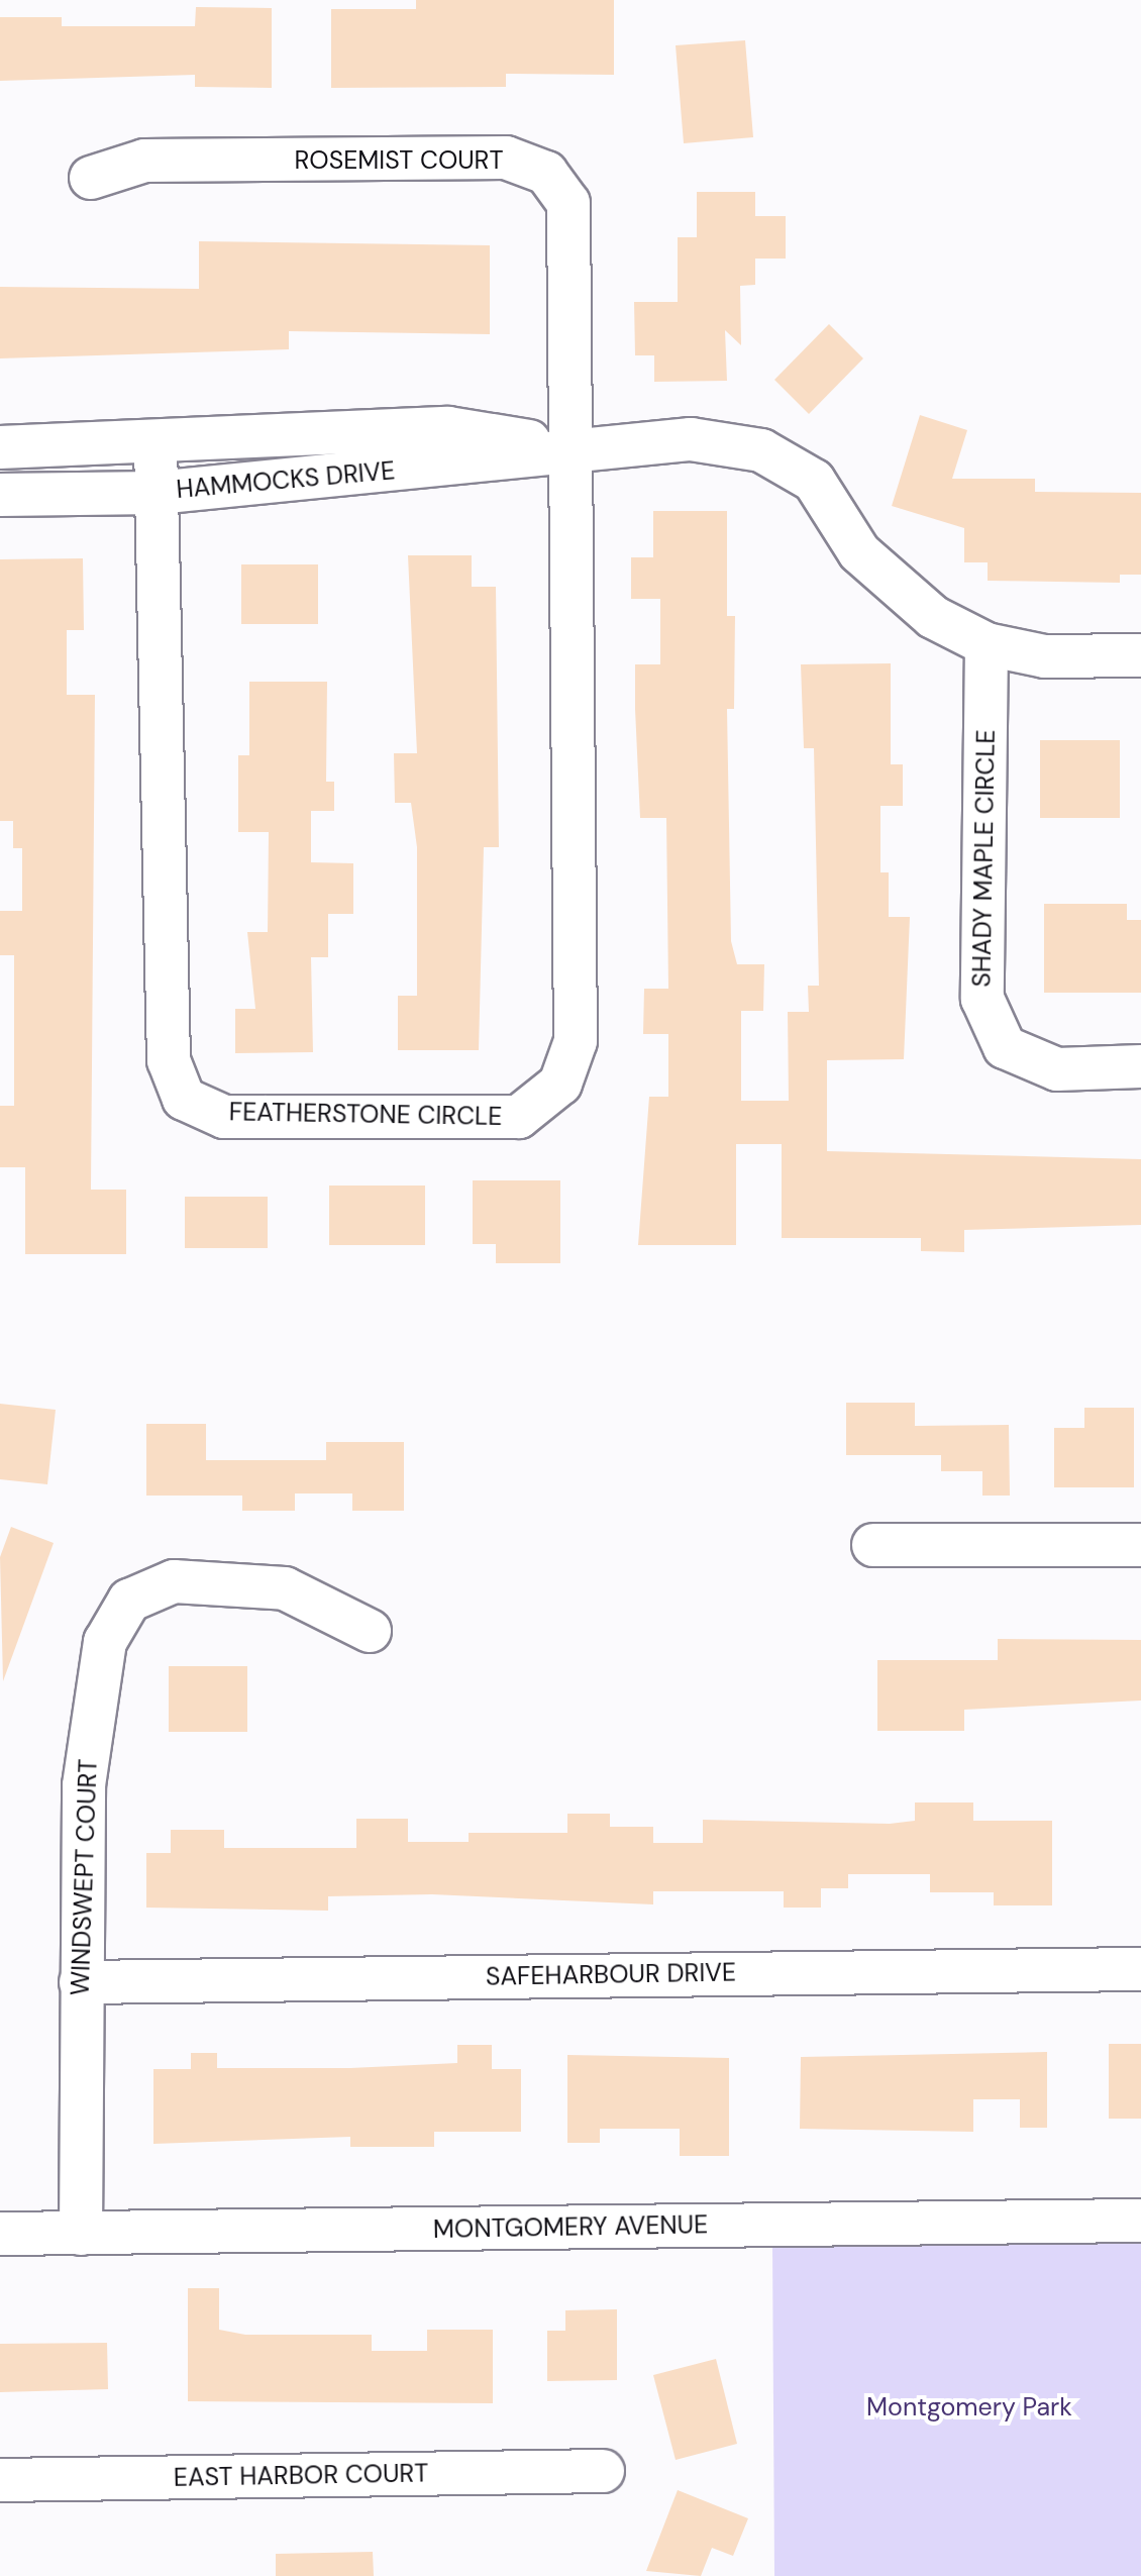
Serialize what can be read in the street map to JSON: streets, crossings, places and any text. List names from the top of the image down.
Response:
{
  "streets": {
    "street": [
      "ROSEMIST COURT",
      "HAMMOCKS DRIVE",
      "SHADY MAPLE CIRCLE",
      "FEATHERSTONE CIRCLE",
      "WINDSWEPT COURT",
      "SAFEHARBOUR DRIVE",
      "MONTGOMERY AVENUE",
      "EAST HARBOR COURT"
    ]
  },
  "crossings": [
    ["ROSEMIST COURT", "HAMMOCKS DRIVE"],
    ["ROSEMIST COURT", "FEATHERSTONE CIRCLE"],
    ["HAMMOCKS DRIVE", "SHADY MAPLE CIRCLE"],
    ["HAMMOCKS DRIVE", "FEATHERSTONE CIRCLE"],
    ["WINDSWEPT COURT", "SAFEHARBOUR DRIVE"],
    ["WINDSWEPT COURT", "MONTGOMERY AVENUE"]
  ],
  "parks": ["Montgomery Park"]
}
